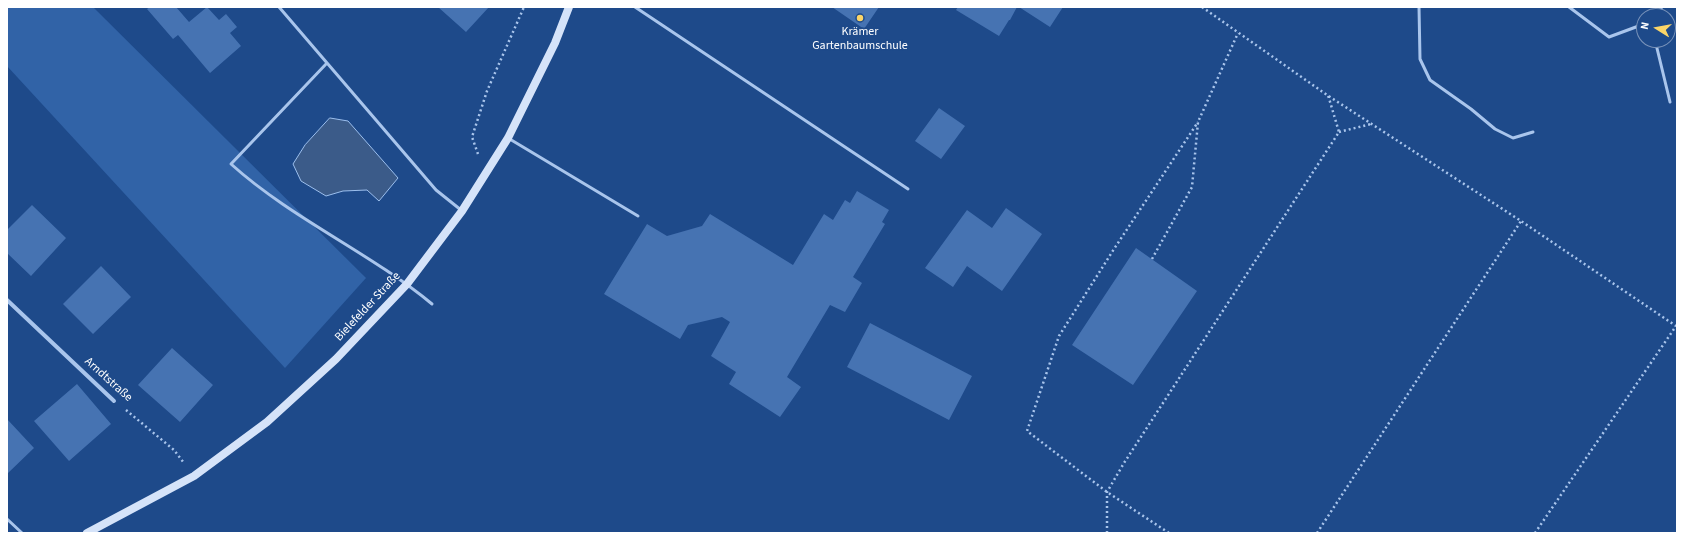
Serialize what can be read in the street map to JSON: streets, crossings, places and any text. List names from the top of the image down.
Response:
{
  "streets": {
    "main road": ["Bielefelder Straße"],
    "street": ["Arndtstraße"]
  },
  "crossings": [
    ["Bielefelder Straße", "Arndtstraße"]
  ],
  "places": ["Krämer Gartenbaumschule"],
  "north": "left"
}
